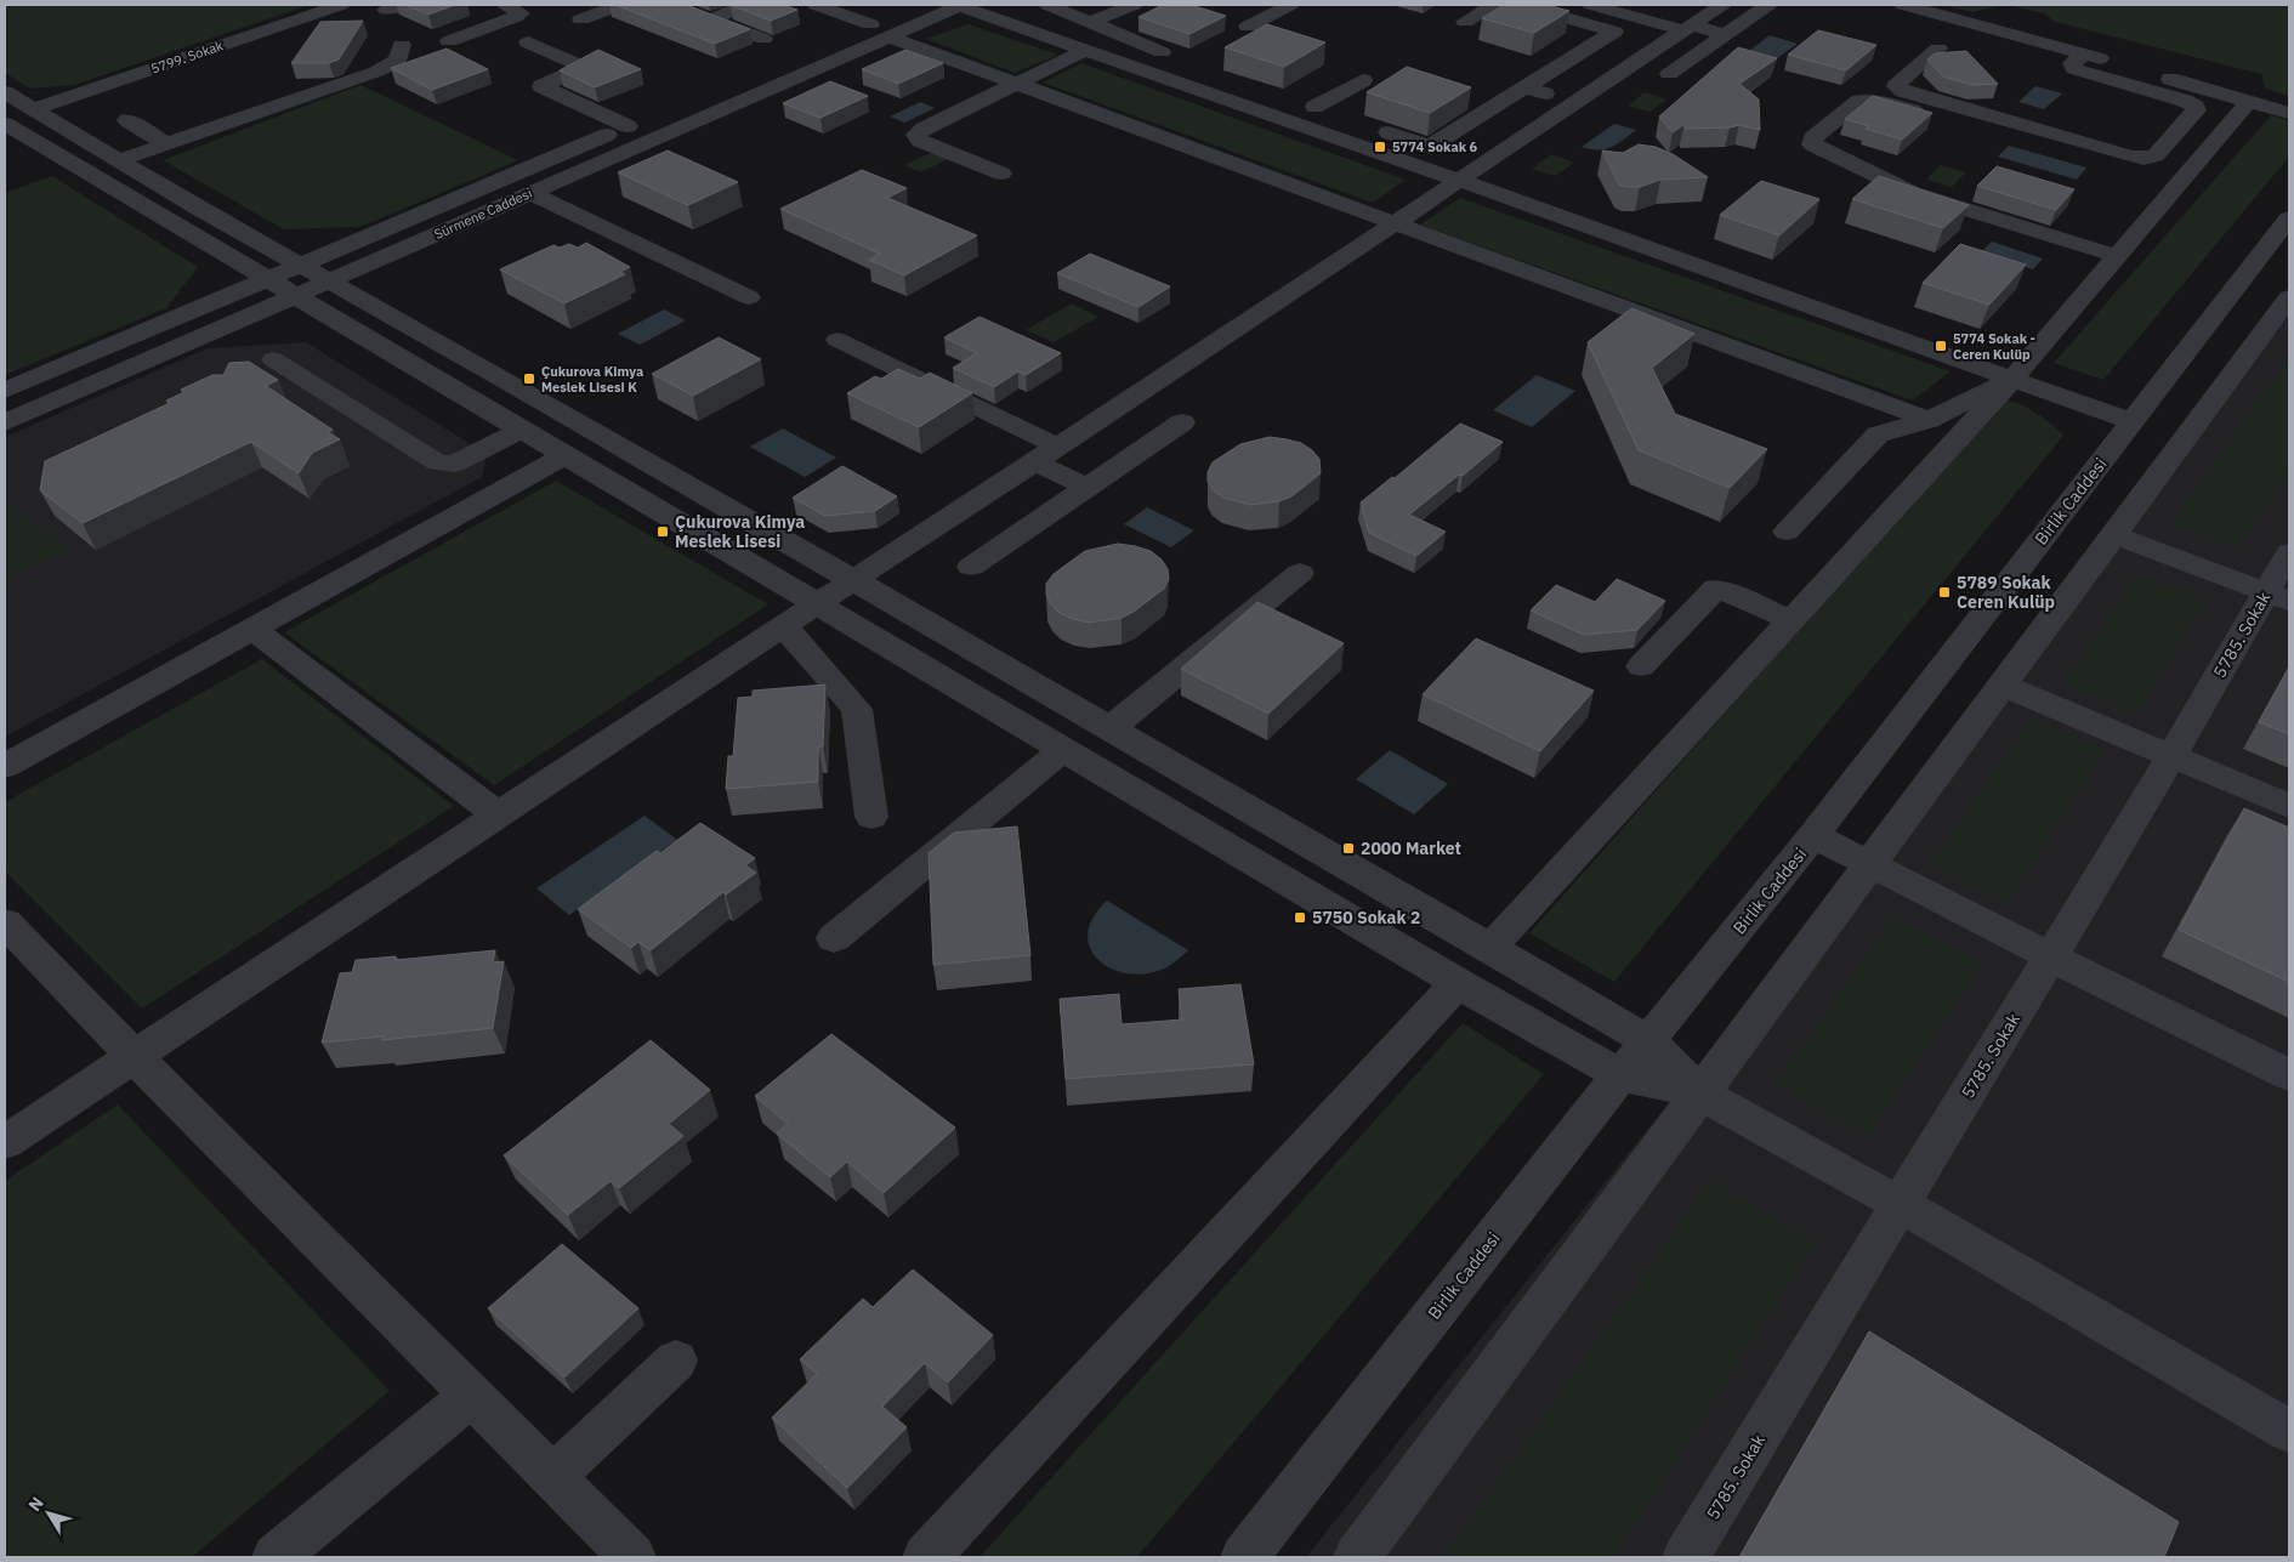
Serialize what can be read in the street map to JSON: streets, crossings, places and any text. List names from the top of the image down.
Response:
{
  "streets": {
    "street": [
      "5799. Sokak",
      "Sürmene Caddesi",
      "Birlik Caddesi",
      "5785. Sokak"
    ]
  },
  "places": {
    "transit": [
      "5774 Sokak 6",
      "5774 Sokak - Ceren Kulüp",
      "Çukurova Kimya Meslek Lisesi K",
      "Çukurova Kimya Meslek Lisesi",
      "5789 Sokak Ceren Kulüp",
      "2000 Market",
      "5750 Sokak 2"
    ]
  },
  "north": "top left"
}
